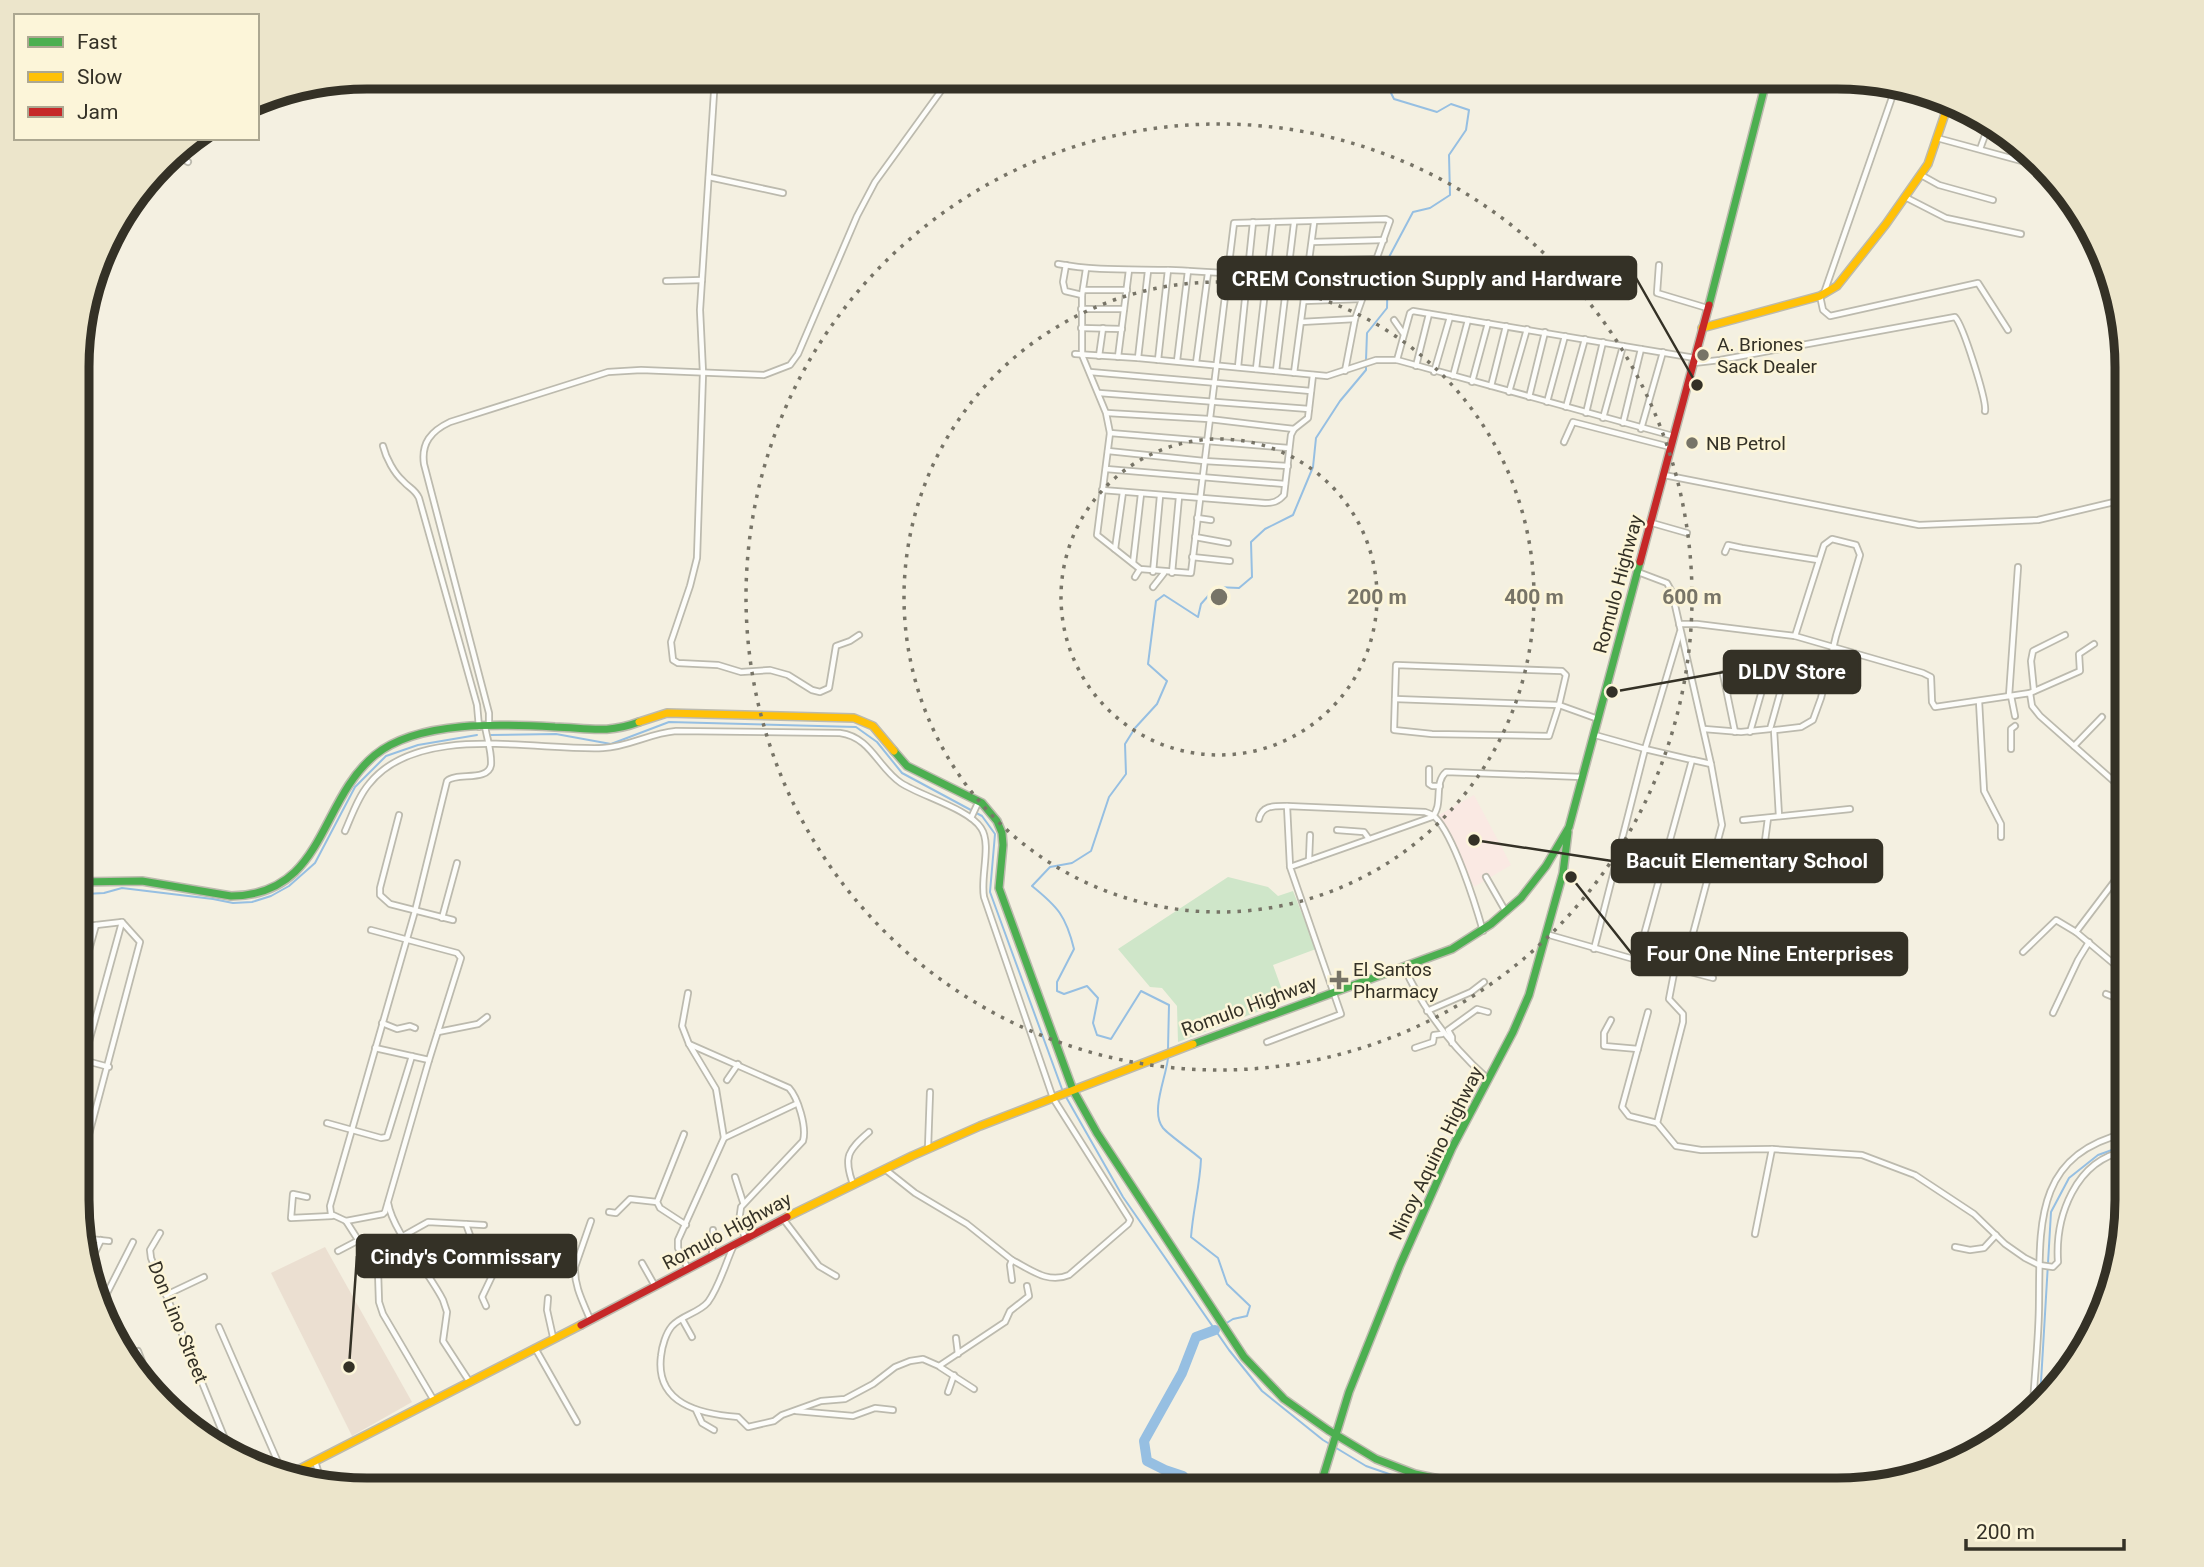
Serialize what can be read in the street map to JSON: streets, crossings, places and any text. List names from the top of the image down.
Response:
{
  "streets": {
    "main road": ["Romulo Highway", "Ninoy Aquino Highway"],
    "street": ["Don Lino Street"]
  },
  "crossings": [
    ["Romulo Highway", "Ninoy Aquino Highway"]
  ],
  "places": {
    "other": [
      "A. Briones Sack Dealer",
      "CREM Construction Supply and Hardware",
      "NB Petrol",
      "DLDV Store",
      "Bacuit Elementary School",
      "Four One Nine Enterprises",
      "Cindy's Commissary"
    ],
    "health": ["El Santos Pharmacy"]
  },
  "legend": ["Fast", "Slow", "Jam"],
  "scale_bar": "200 m",
  "rings": ["200 m", "400 m", "600 m"]
}
